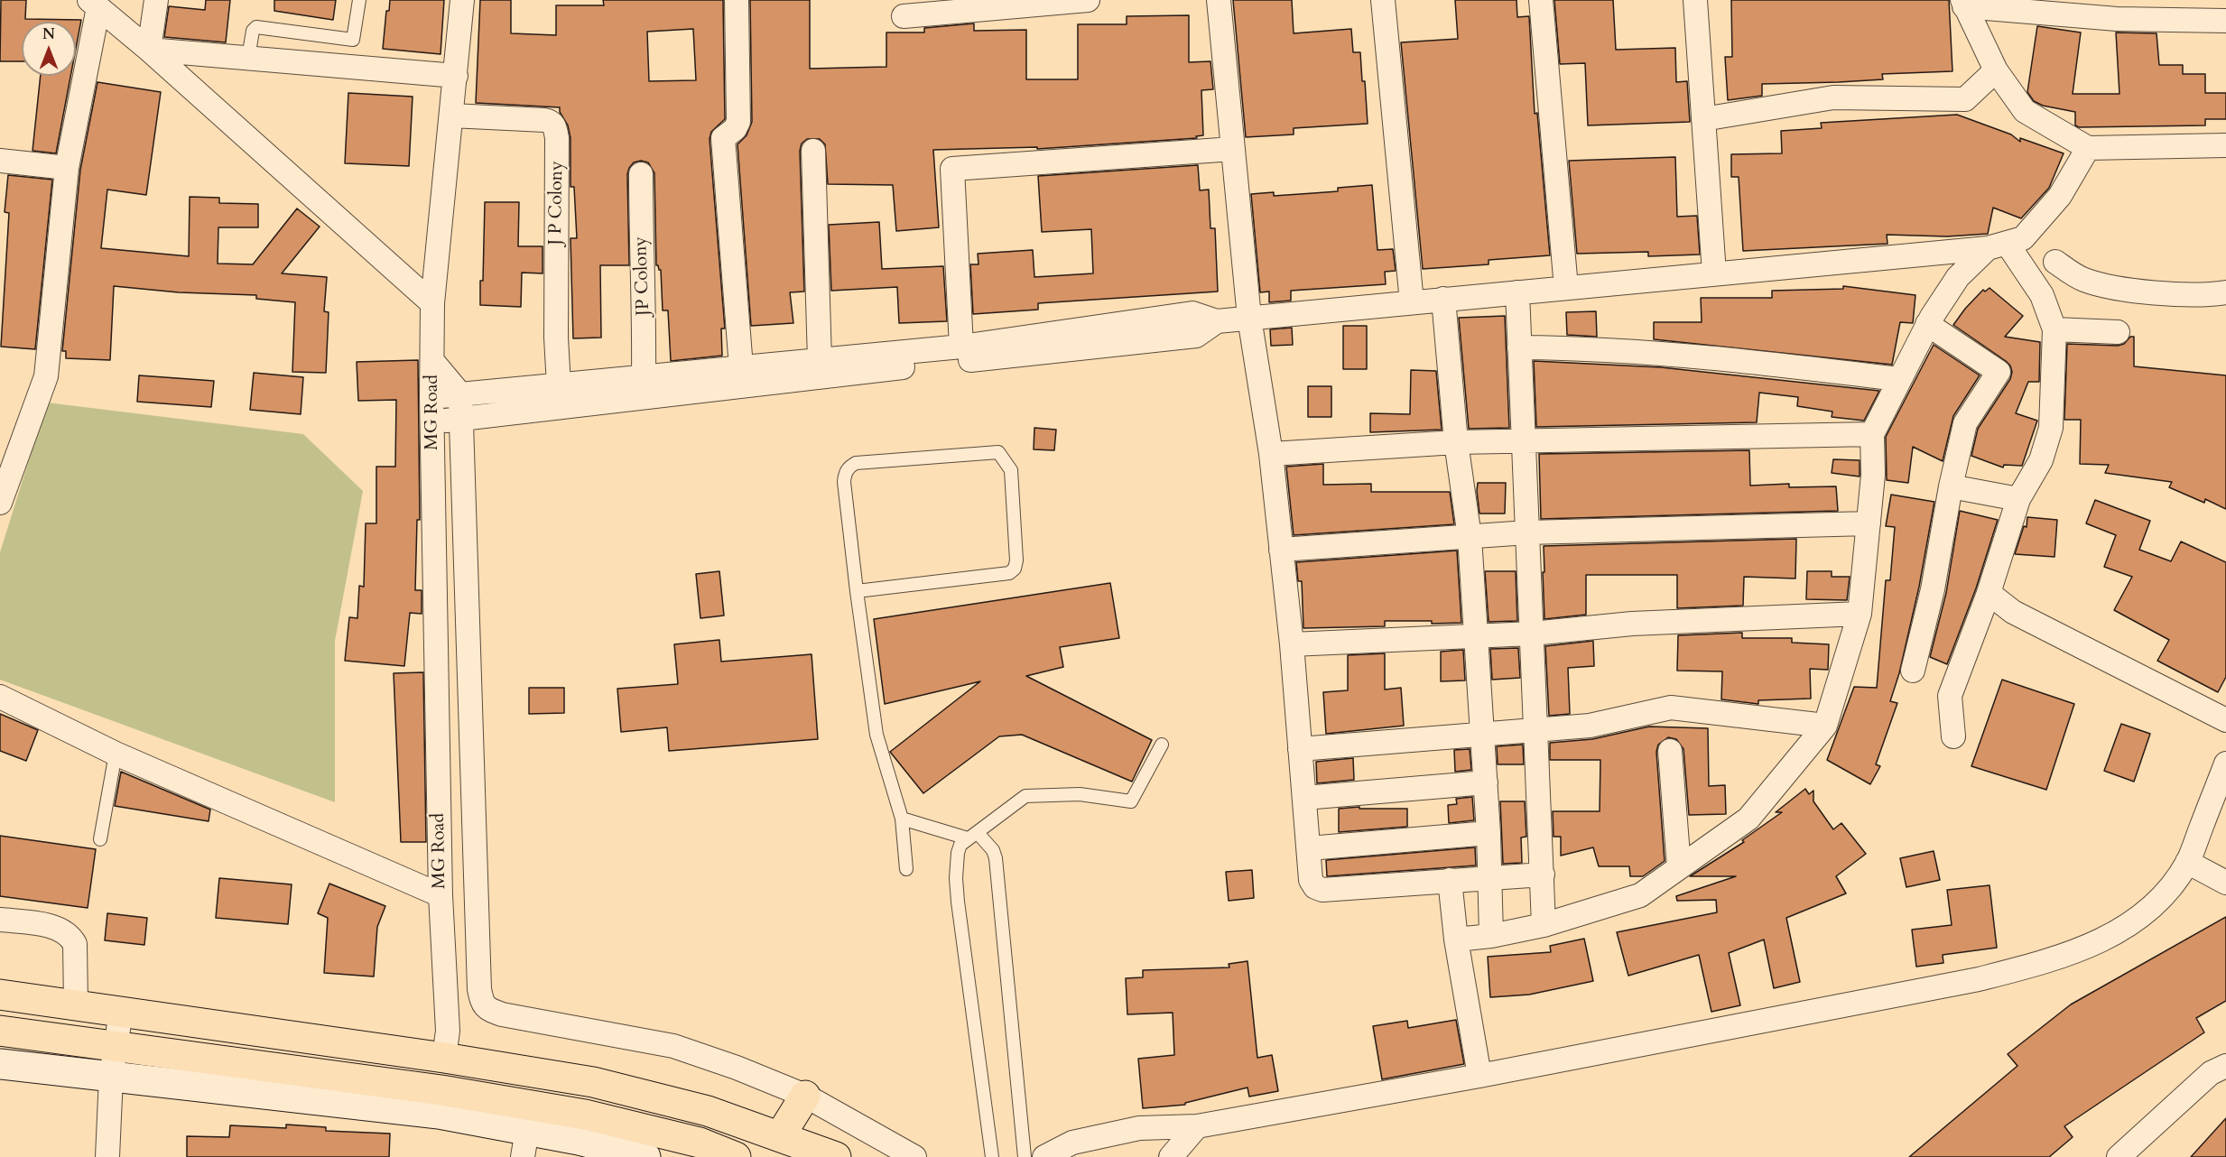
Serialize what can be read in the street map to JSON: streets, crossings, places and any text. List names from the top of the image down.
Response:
{
  "streets": {
    "street": ["J P Colony", "JP Colony", "MG Road"]
  },
  "north": "top"
}
